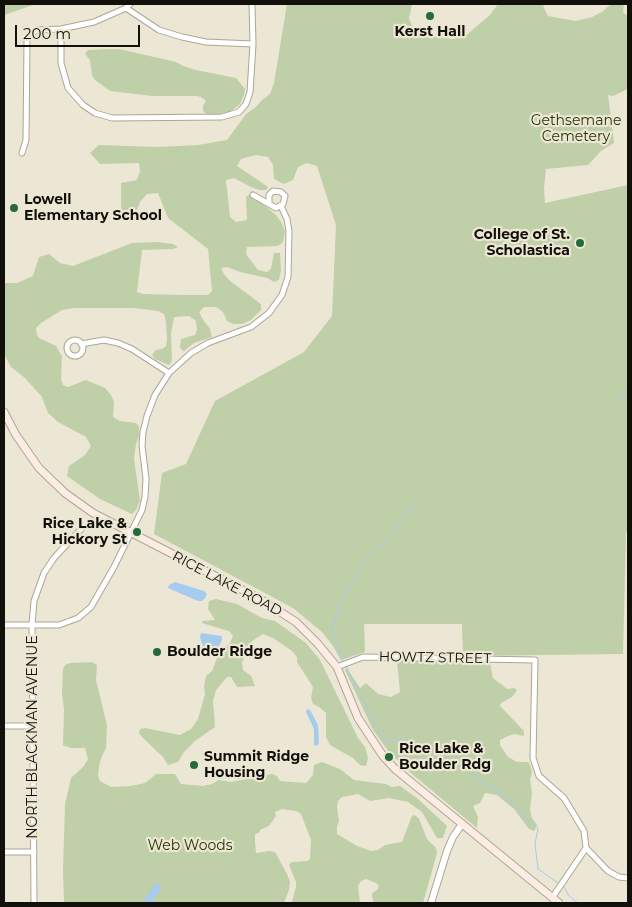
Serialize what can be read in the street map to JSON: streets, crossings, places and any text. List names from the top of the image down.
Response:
{
  "streets": {
    "main road": ["RICE LAKE ROAD"],
    "street": ["HOWTZ STREET", "NORTH BLACKMAN AVENUE"]
  },
  "crossings": [
    ["RICE LAKE ROAD", "HOWTZ STREET"]
  ],
  "parks": ["Gethsemane Cemetery", "Web Woods"],
  "places": [
    "Kerst Hall",
    "Lowell Elementary School",
    "College of St. Scholastica",
    "Rice Lake & Hickory St",
    "Boulder Ridge",
    "Rice Lake & Boulder Rdg",
    "Summit Ridge Housing"
  ],
  "scale_bar": "200 m"
}
